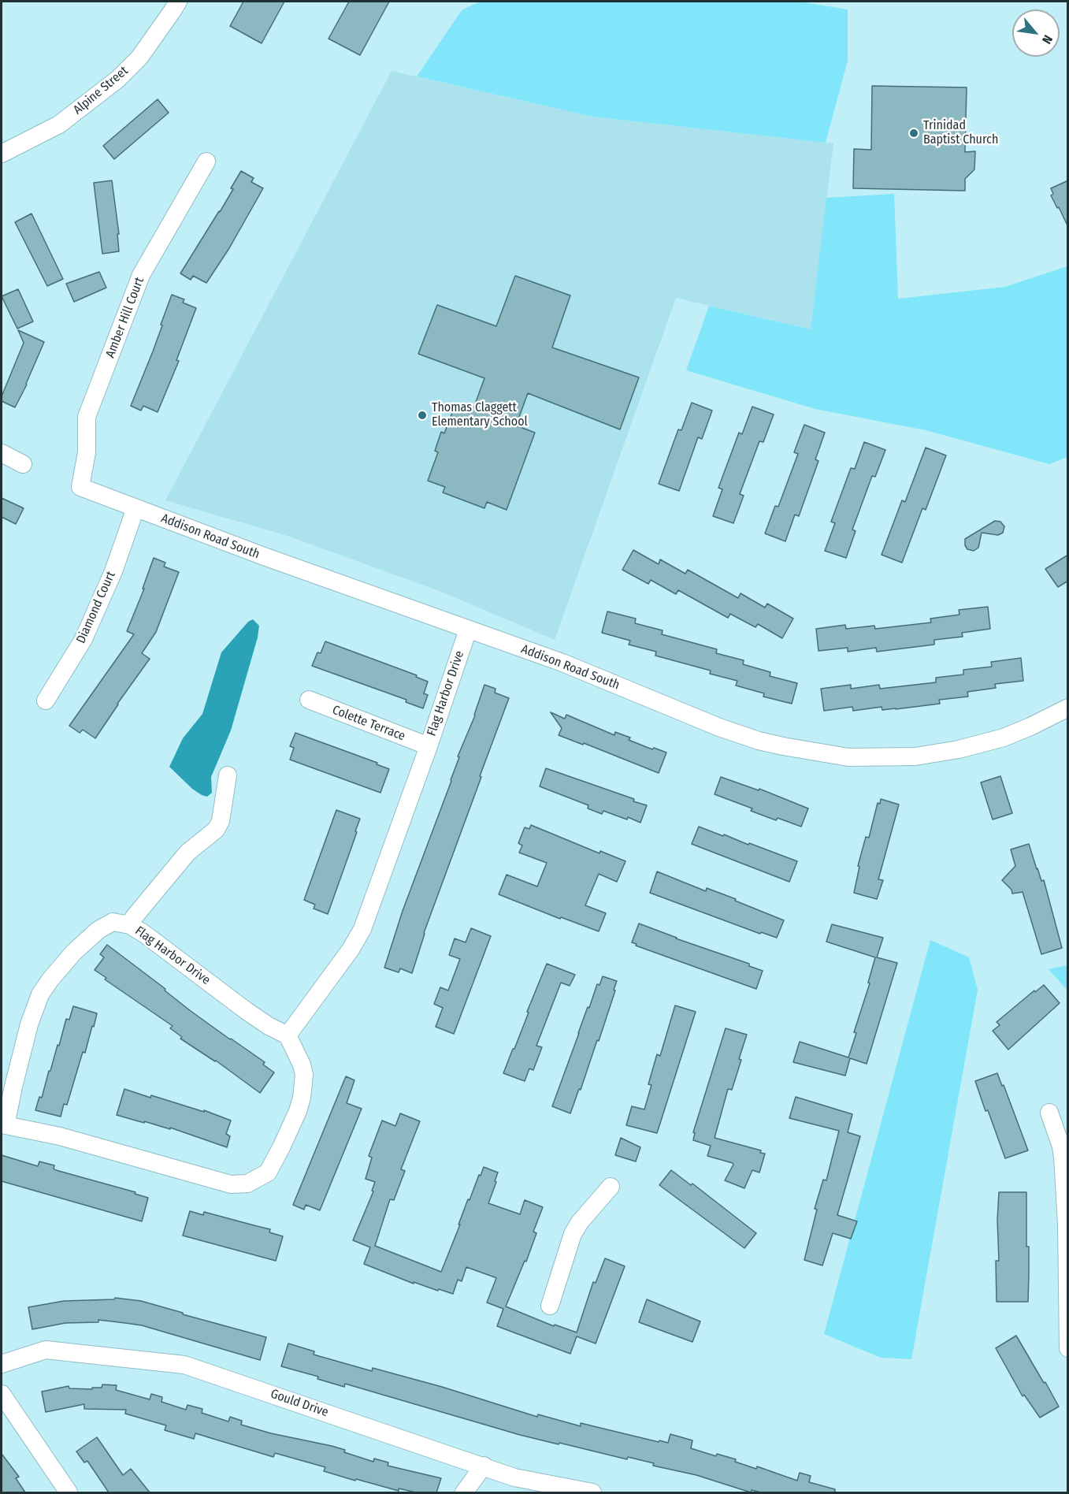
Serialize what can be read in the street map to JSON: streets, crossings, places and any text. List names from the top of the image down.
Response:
{
  "streets": {
    "street": [
      "Alpine Street",
      "Amber Hill Court",
      "Addison Road South",
      "Diamond Court",
      "Flag Harbor Drive",
      "Colette Terrace",
      "Gould Drive"
    ]
  },
  "crossings": [
    ["Amber Hill Court", "Addison Road South"],
    ["Addison Road South", "Diamond Court"],
    ["Addison Road South", "Flag Harbor Drive"],
    ["Flag Harbor Drive", "Colette Terrace"]
  ],
  "places": ["Trinidad Baptist Church", "Thomas Claggett Elementary School"],
  "north": "bottom right"
}
